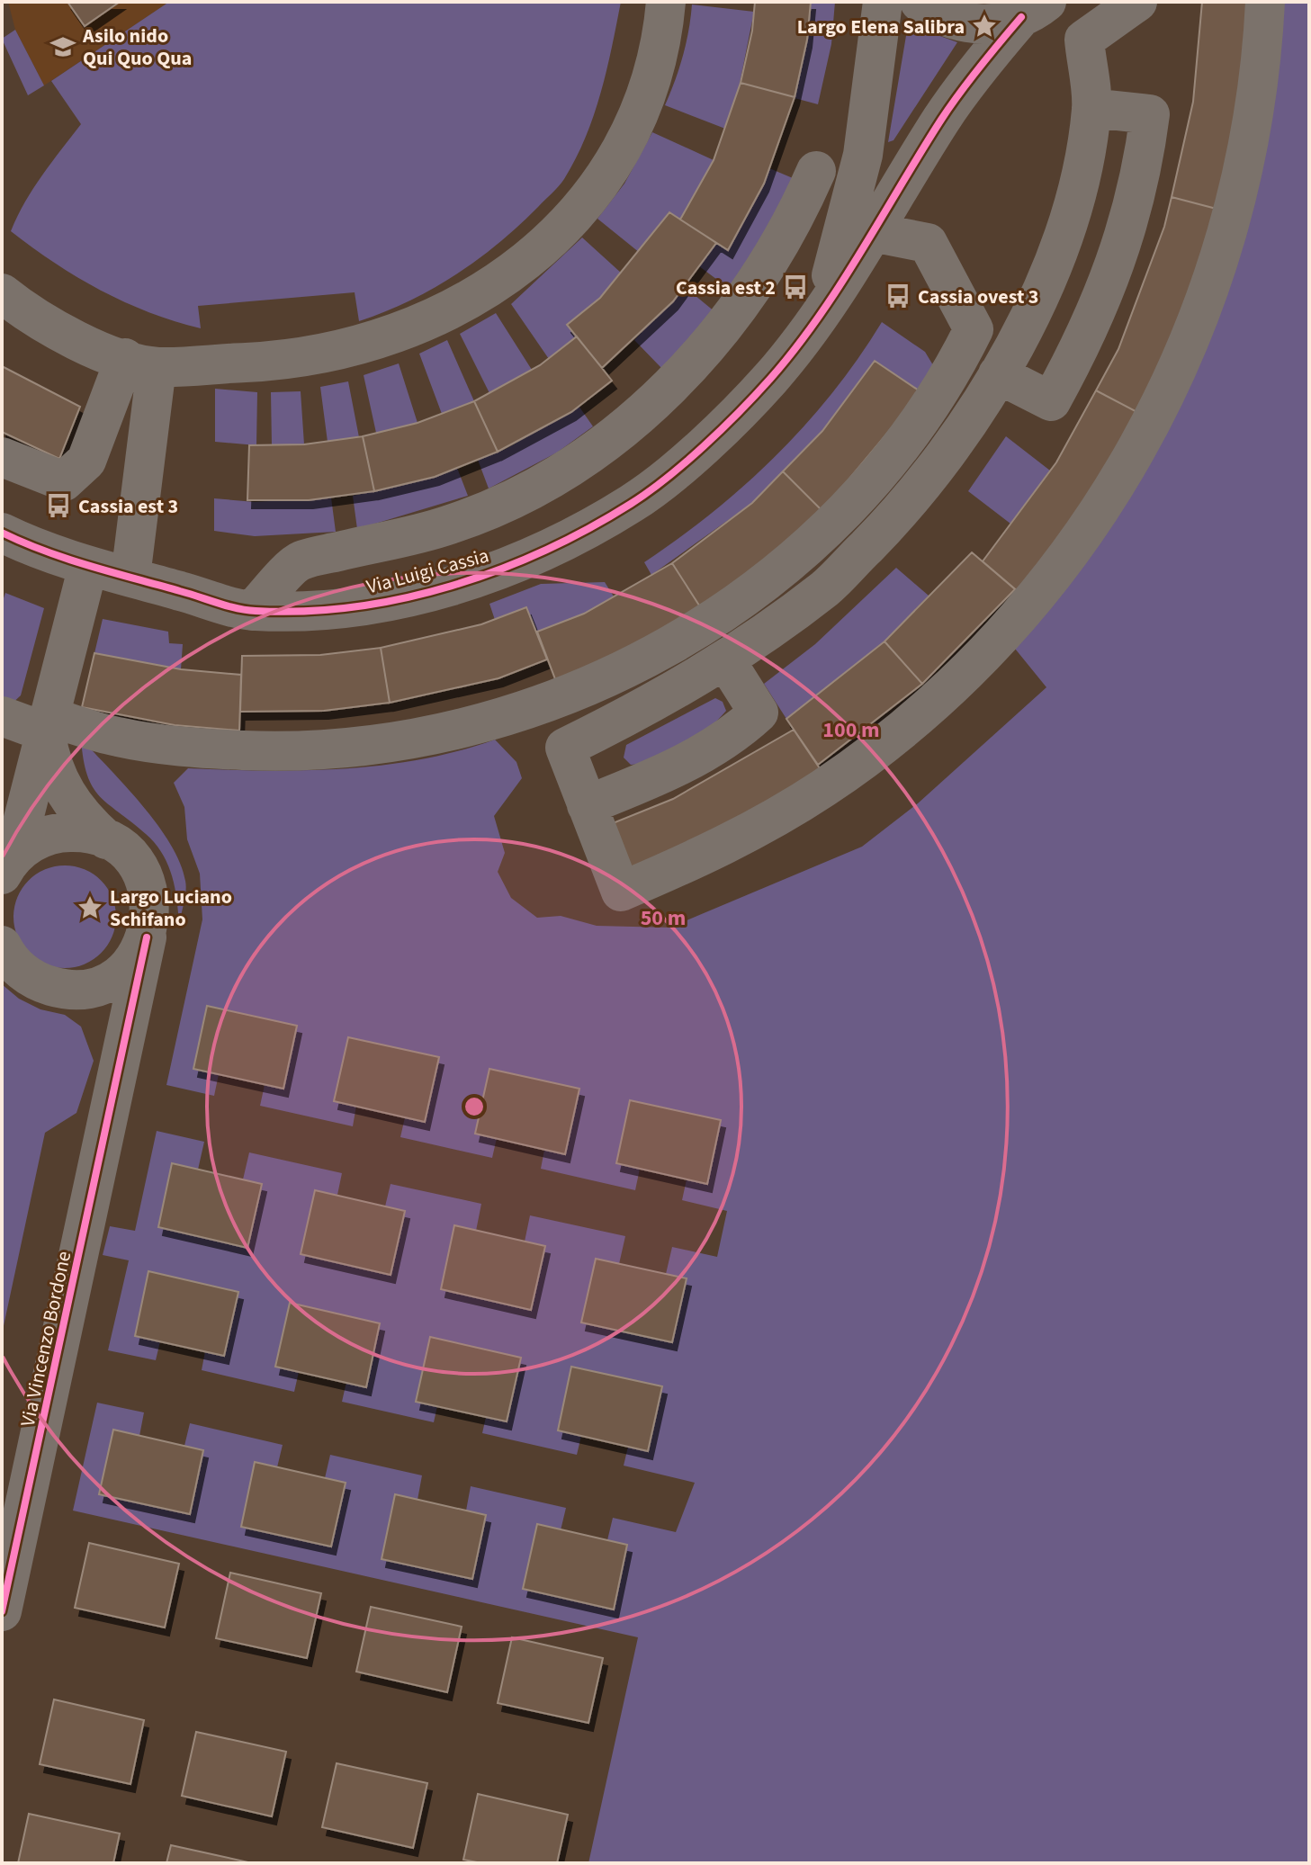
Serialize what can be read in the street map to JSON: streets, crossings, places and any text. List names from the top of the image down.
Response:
{
  "streets": {
    "street": ["Via Luigi Cassia", "Via Vincenzo Bordone"]
  },
  "places": {
    "place": ["Largo Elena Salibra", "Largo Luciano Schifano"],
    "school or university": ["Asilo nido Qui Quo Qua"],
    "bus stop": ["Cassia est 2", "Cassia ovest 3", "Cassia est 3"]
  },
  "rings": ["100 m", "50 m"]
}
